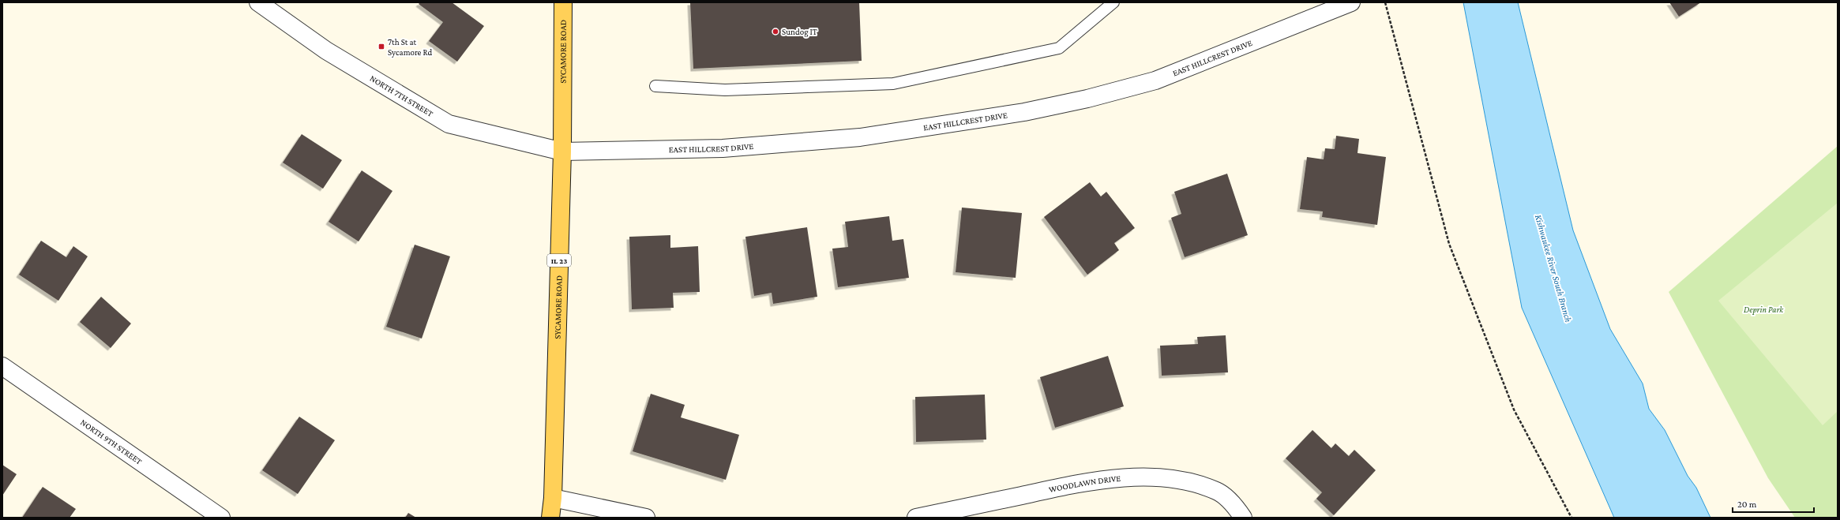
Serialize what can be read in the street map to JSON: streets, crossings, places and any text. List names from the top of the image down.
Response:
{
  "streets": {
    "main road": ["SYCAMORE ROAD", "IL 23"],
    "street": [
      "EAST HILLCREST DRIVE",
      "NORTH 7TH STREET",
      "NORTH 9TH STREET",
      "WOODLAWN DRIVE"
    ]
  },
  "crossings": [
    ["SYCAMORE ROAD", "EAST HILLCREST DRIVE"],
    ["SYCAMORE ROAD", "NORTH 7TH STREET"],
    ["EAST HILLCREST DRIVE", "NORTH 7TH STREET"]
  ],
  "water": ["Kishwaukee River South Branch"],
  "parks": ["Deprin Park"],
  "places": {
    "other": ["Sundog IT"],
    "transit": ["7th St at Sycamore Rd"]
  },
  "scale_bar": "20 m"
}
